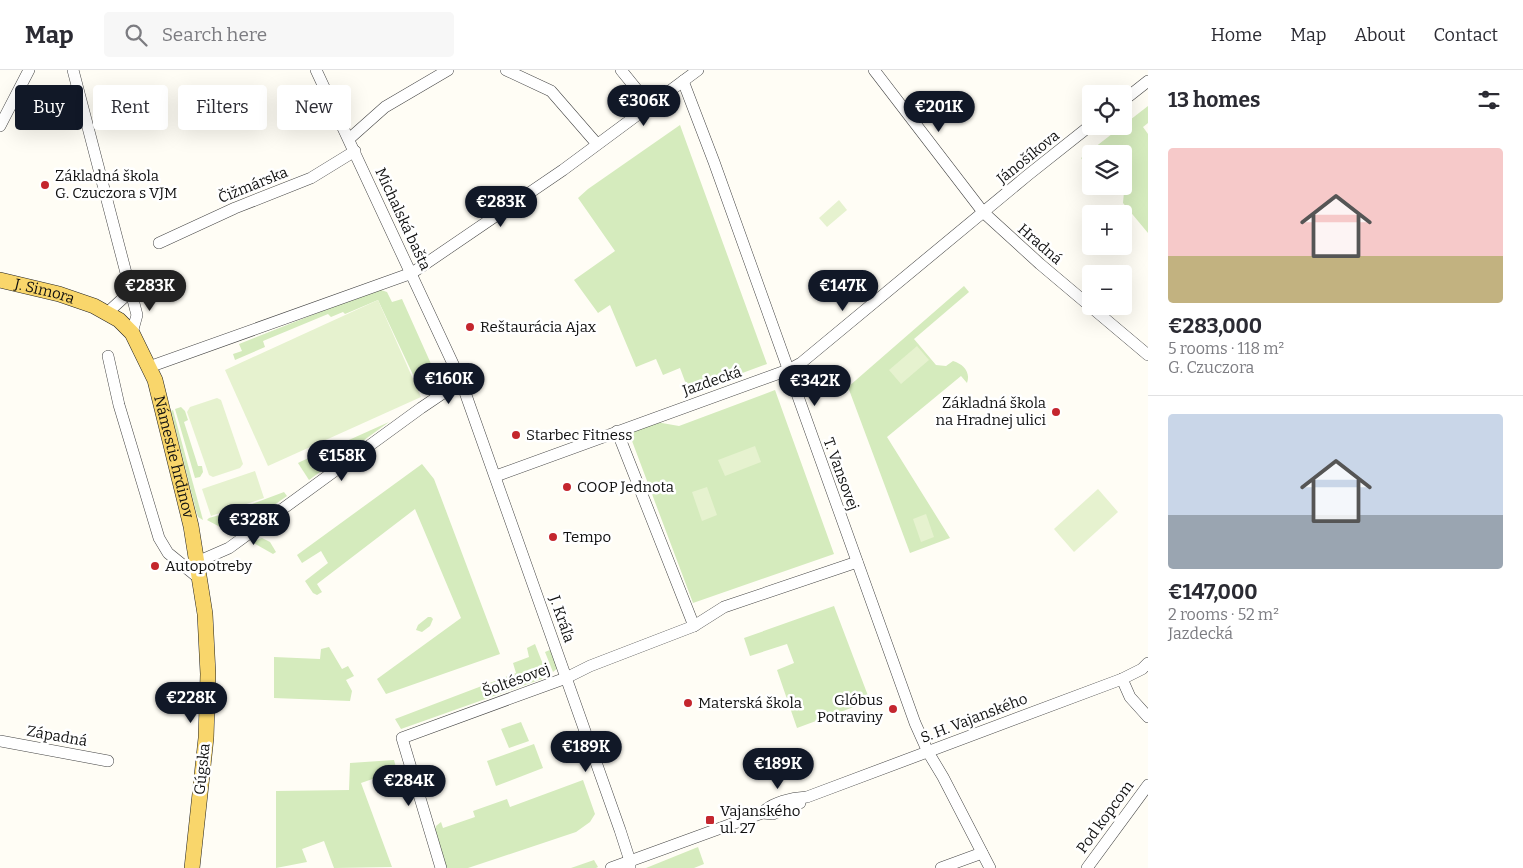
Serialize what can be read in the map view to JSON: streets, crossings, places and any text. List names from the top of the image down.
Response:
{
  "streets": {
    "main road": ["J. Simora", "Námestie hrdinov", "Gúgska"],
    "street": [
      "Jánošíkova",
      "Čižmárska",
      "Michalská bašta",
      "Hradná",
      "Jazdecká",
      "T. Vansovej",
      "J. Kráľa",
      "Šoltésovej",
      "S. H. Vajanského",
      "Západná",
      "Pod kopcom"
    ]
  },
  "crossings": [
    ["Jánošíkova", "Hradná"],
    ["Jánošíkova", "Jazdecká"],
    ["Čižmárska", "Michalská bašta"],
    ["Michalská bašta", "J. Kráľa"],
    ["Hradná", "Jazdecká"],
    ["J. Simora", "Námestie hrdinov"],
    ["Jazdecká", "T. Vansovej"],
    ["Jazdecká", "J. Kráľa"],
    ["Námestie hrdinov", "Gúgska"],
    ["T. Vansovej", "Šoltésovej"],
    ["T. Vansovej", "S. H. Vajanského"],
    ["J. Kráľa", "Šoltésovej"],
    ["J. Kráľa", "S. H. Vajanského"]
  ],
  "places": {
    "other": [
      "Základná škola G. Czuczora s VJM",
      "Reštaurácia Ajax",
      "Základná škola na Hradnej ulici",
      "Starbec Fitness",
      "COOP Jednota",
      "Tempo",
      "Autopotreby",
      "Materská škola",
      "Glóbus Potraviny"
    ],
    "transit": ["Vajanského ul. 27"]
  },
  "page": {
    "header": "Map",
    "search": "Search here",
    "nav": [
      "Home",
      "Map",
      "About",
      "Contact"
    ],
    "heading": "13 homes",
    "map_buttons": ["+", "−"],
    "price": [
      "€306K",
      "€201K",
      "€283K",
      "€283K",
      "€147K",
      "€160K",
      "€342K",
      "€158K",
      "€328K",
      "€228K",
      "€189K",
      "€189K",
      "€284K"
    ],
    "chip": [
      "Buy",
      "Rent",
      "Filters",
      "New"
    ],
    "list": [
      {
        "name": "€283,000",
        "note": "5 rooms · 118 m² · G. Czuczora"
      },
      {
        "name": "€147,000",
        "note": "2 rooms · 52 m² · Jazdecká"
      }
    ]
  }
}
